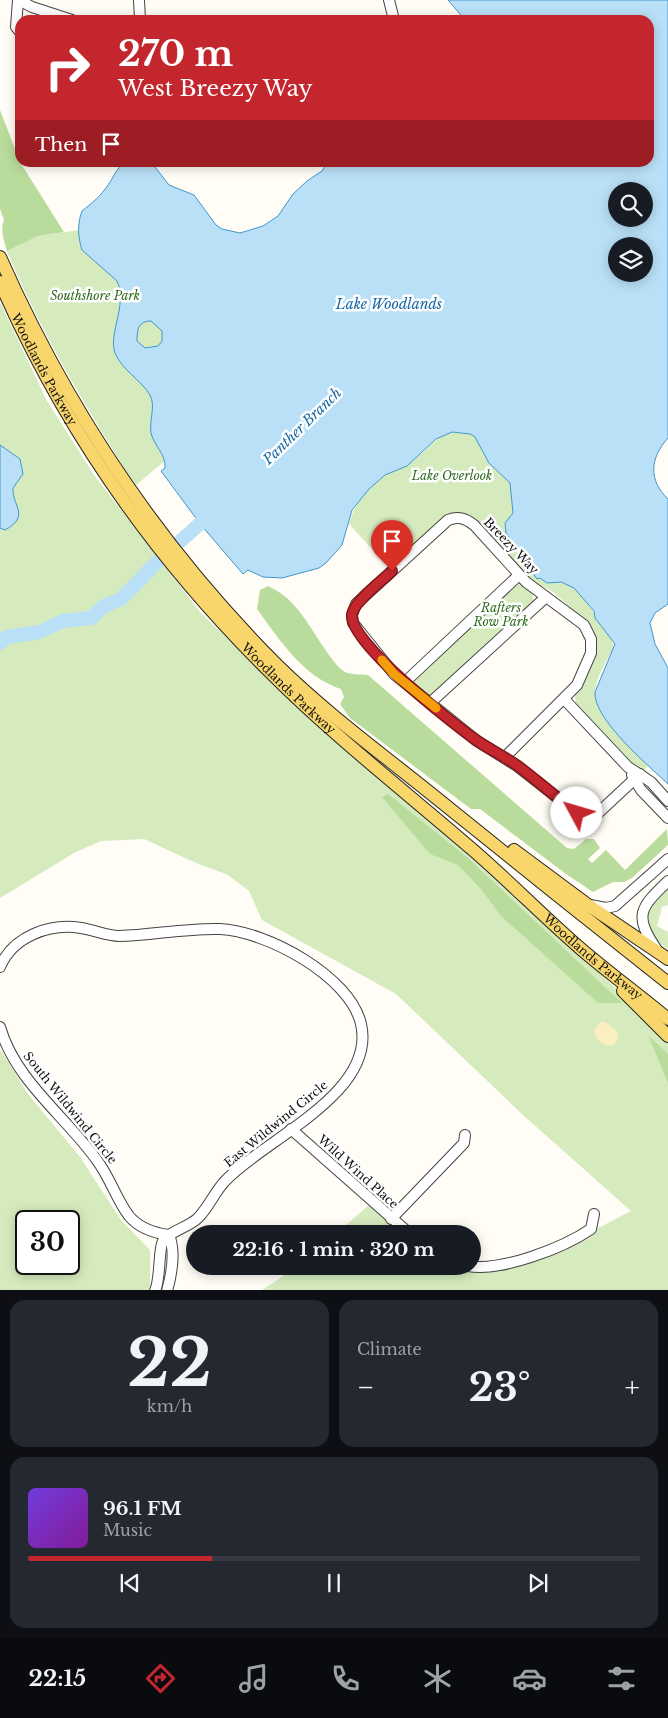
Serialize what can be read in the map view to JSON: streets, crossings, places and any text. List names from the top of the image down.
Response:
{
  "streets": {
    "main road": ["Woodlands Parkway"],
    "street": [
      "Breezy Way",
      "South Wildwind Circle",
      "East Wildwind Circle",
      "Wild Wind Place"
    ]
  },
  "crossings": [
    ["South Wildwind Circle", "East Wildwind Circle"],
    ["East Wildwind Circle", "Wild Wind Place"]
  ],
  "water": ["Lake Woodlands", "Panther Branch"],
  "parks": ["Southshore Park", "Lake Overlook", "Rafters Row Park"],
  "page": {
    "turn": ["270 m", "West Breezy Way"],
    "then": "Then",
    "limit": "30",
    "trip": "22:16 · 1 min · 320 m",
    "tile": [
      ["22", "km/h"],
      "Climate"
    ],
    "heat": ["−", "23°", "+"],
    "song": ["96.1 FM", "Music"],
    "tabs": "22:15"
  }
}
